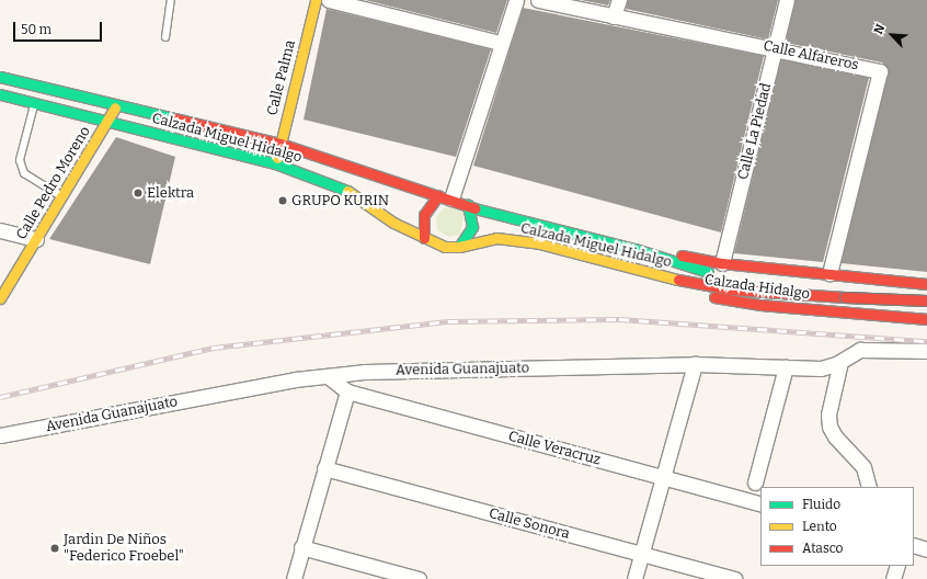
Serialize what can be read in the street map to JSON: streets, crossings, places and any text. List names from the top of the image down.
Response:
{
  "streets": {
    "main road": [
      "Calle Palma",
      "Calzada Miguel Hidalgo",
      "Calle Pedro Moreno",
      "Calzada Hidalgo"
    ],
    "street": [
      "Calle Alfareros",
      "Calle La Piedad",
      "Avenida Guanajuato",
      "Calle Veracruz",
      "Calle Sonora"
    ]
  },
  "crossings": [
    ["Calle Alfareros", "Calle La Piedad"],
    ["Calle Alfareros", "Calzada Miguel Hidalgo"],
    ["Calle Palma", "Calzada Miguel Hidalgo"],
    ["Calle La Piedad", "Calzada Miguel Hidalgo"],
    ["Calzada Miguel Hidalgo", "Calle Pedro Moreno"],
    ["Calzada Miguel Hidalgo", "Calzada Hidalgo"]
  ],
  "places": ["Elektra", "GRUPO KURIN", "Jardin De Niños \"Federico Froebel\""],
  "legend": ["Fluido", "Lento", "Atasco"],
  "scale_bar": "50 m",
  "north": "top left"
}
